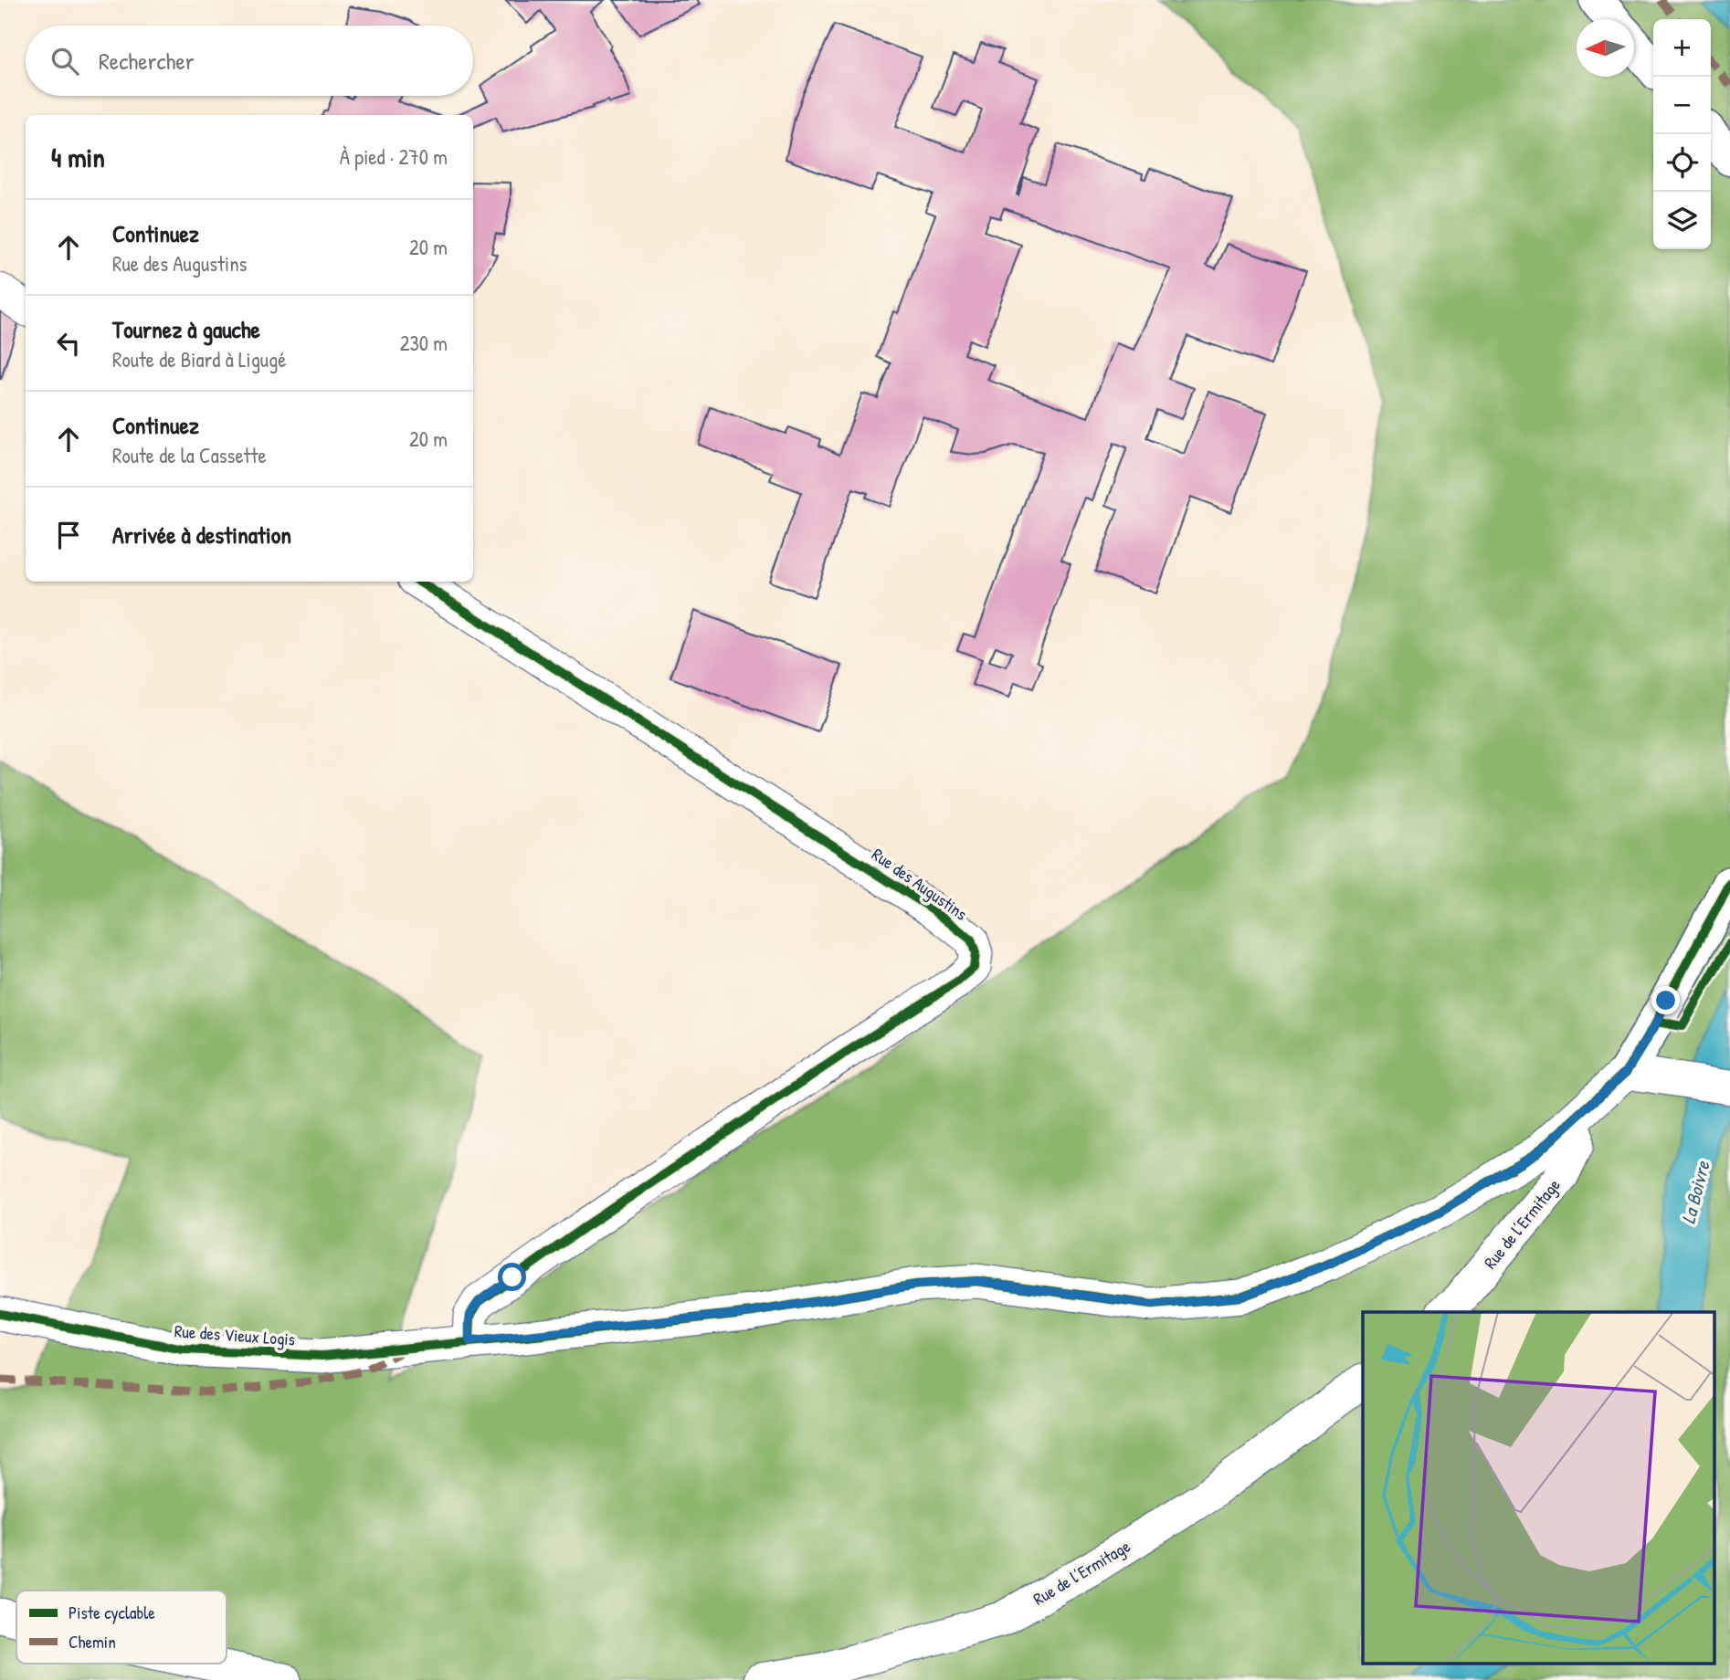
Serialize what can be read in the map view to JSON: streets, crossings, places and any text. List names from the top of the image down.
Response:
{
  "streets": {
    "street": ["Rue des Augustins", "Rue de l’Ermitage", "Rue des Vieux Logis"]
  },
  "crossings": [
    ["Rue des Augustins", "Rue des Vieux Logis"],
    ["Rue de l’Ermitage", "Rue des Vieux Logis"]
  ],
  "water": ["La Boivre"],
  "legend": ["Piste cyclable", "Chemin"],
  "north": "left",
  "page": {
    "map_buttons": ["+", "−"],
    "search": "Rechercher",
    "heading": ["4 min", "À pied · 270 m"],
    "list": [
      ["Continuez", "Rue des Augustins", "20 m"],
      ["Tournez à gauche", "Route de Biard à Ligugé", "230 m"],
      ["Continuez", "Route de la Cassette", "20 m"],
      "Arrivée à destination"
    ]
  }
}
